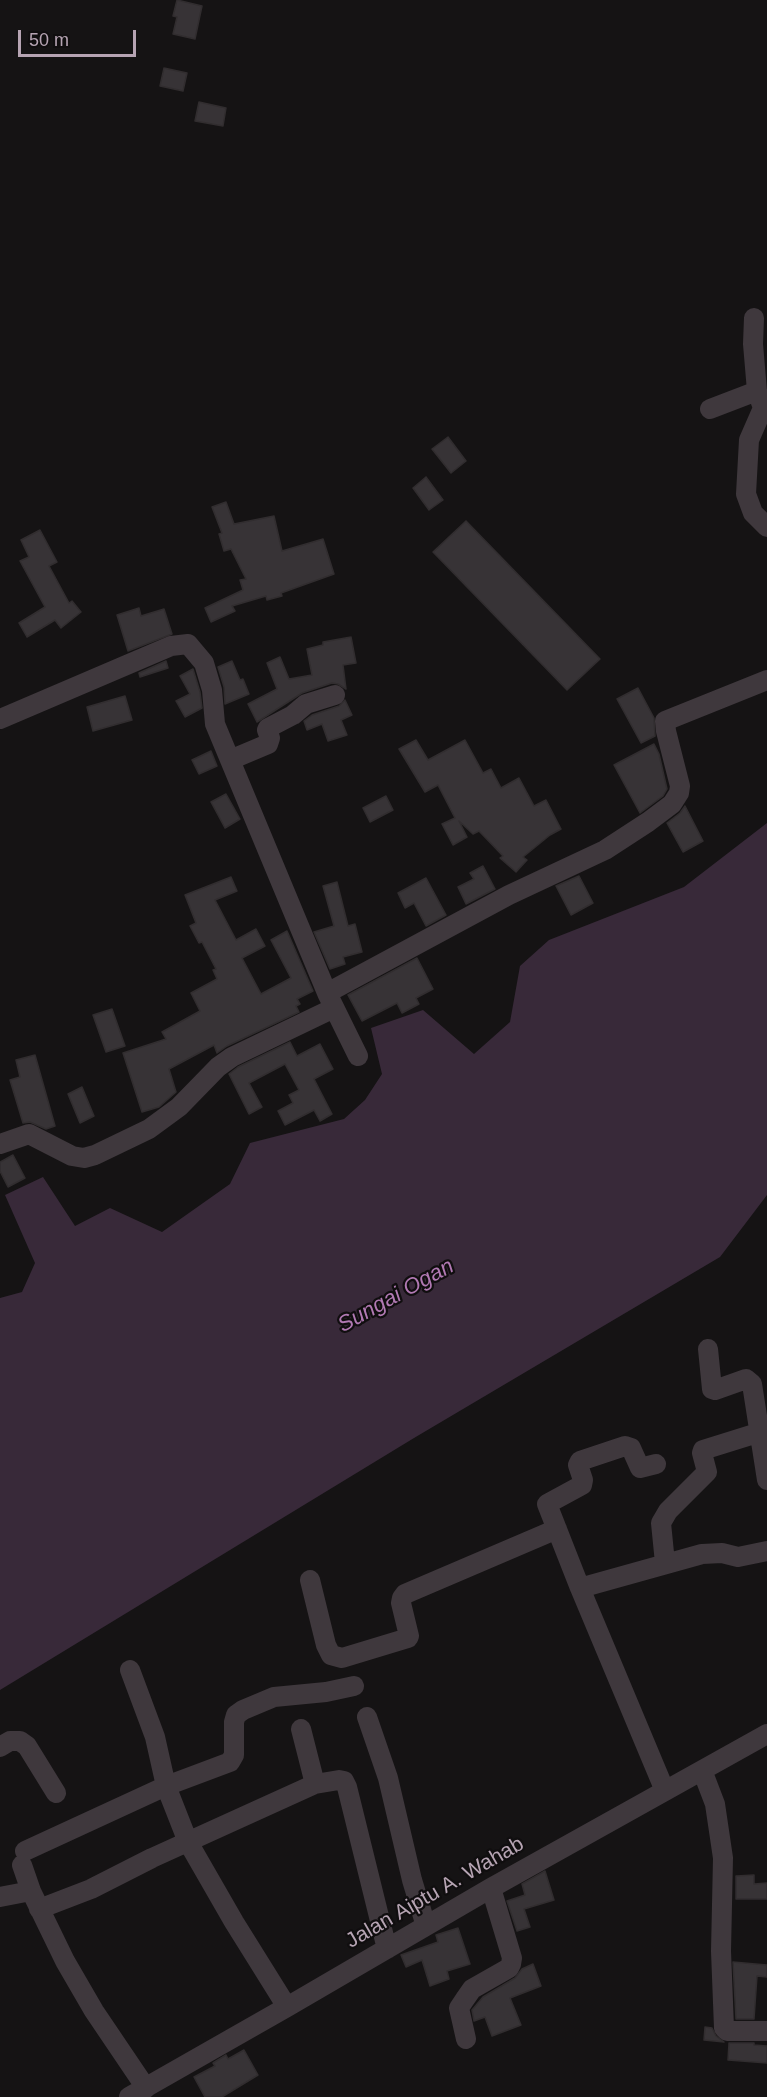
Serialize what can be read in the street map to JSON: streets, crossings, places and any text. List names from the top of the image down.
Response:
{
  "streets": {
    "street": ["Jalan Aiptu A. Wahab"]
  },
  "water": ["Sungai Ogan"],
  "scale_bar": "50 m"
}
